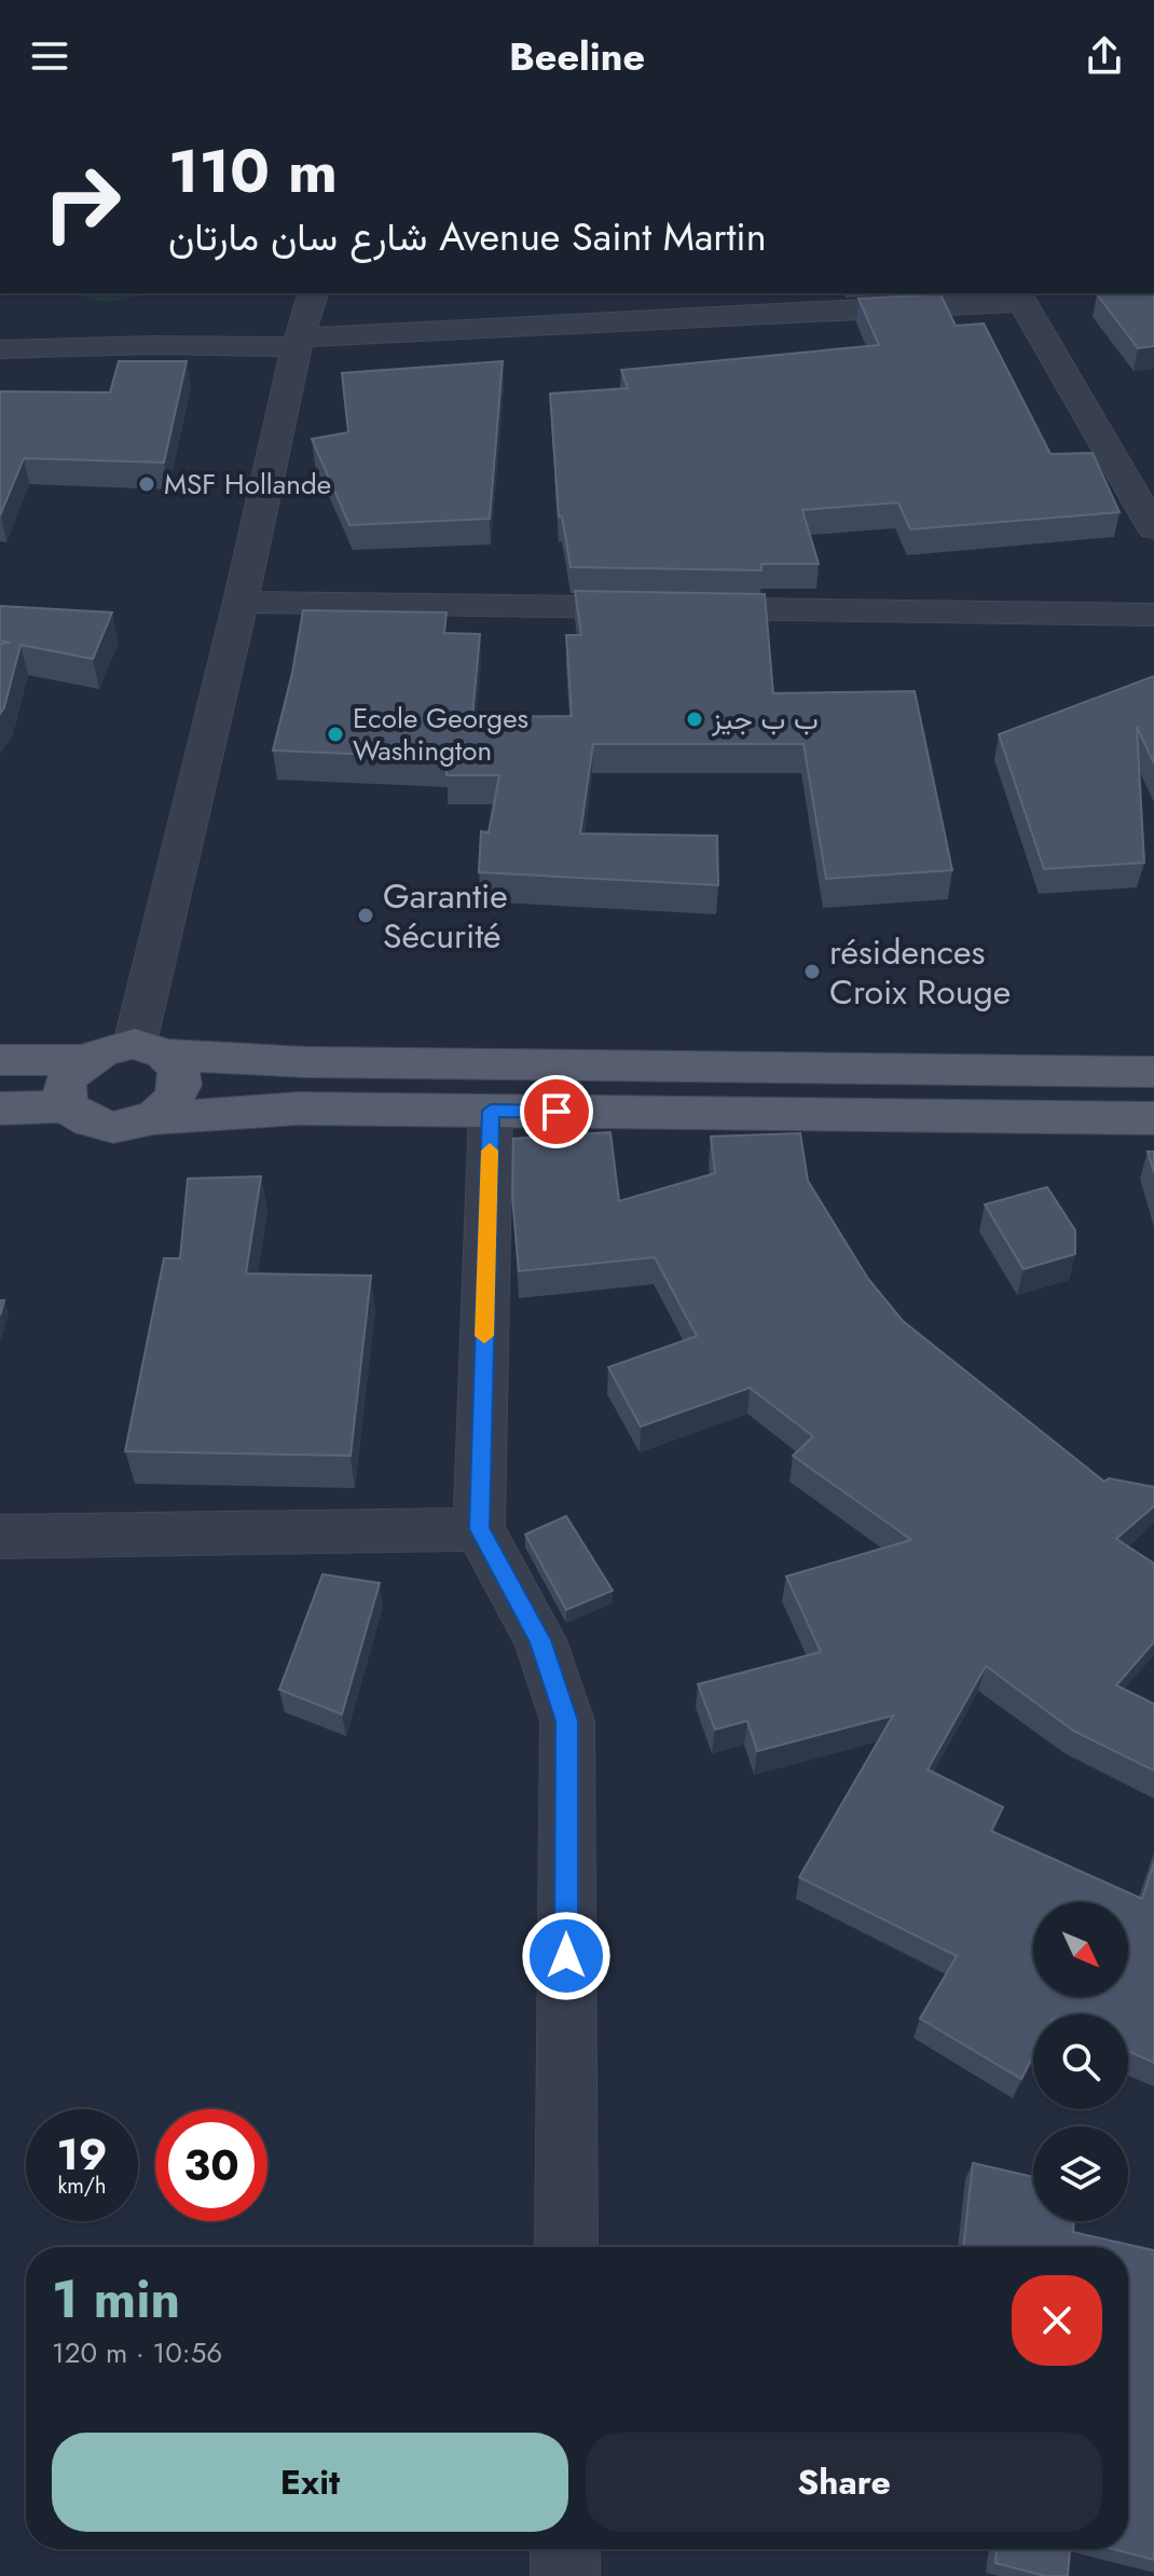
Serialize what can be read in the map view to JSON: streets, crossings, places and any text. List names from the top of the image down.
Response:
{
  "places": [
    "MSF Hollande",
    "ب ب جيز",
    "Ecole Georges Washington",
    "Garantie Sécurité",
    "résidences Croix Rouge"
  ],
  "north": "bottom right",
  "page": {
    "header": "Beeline",
    "turn": ["110 m", "شارع سان مارتان Avenue Saint Martin"],
    "speed": "19 km/h",
    "limit": "30",
    "heading": ["1 min", "120 m · 10:56"],
    "buttons": ["Exit", "Share"]
  }
}
